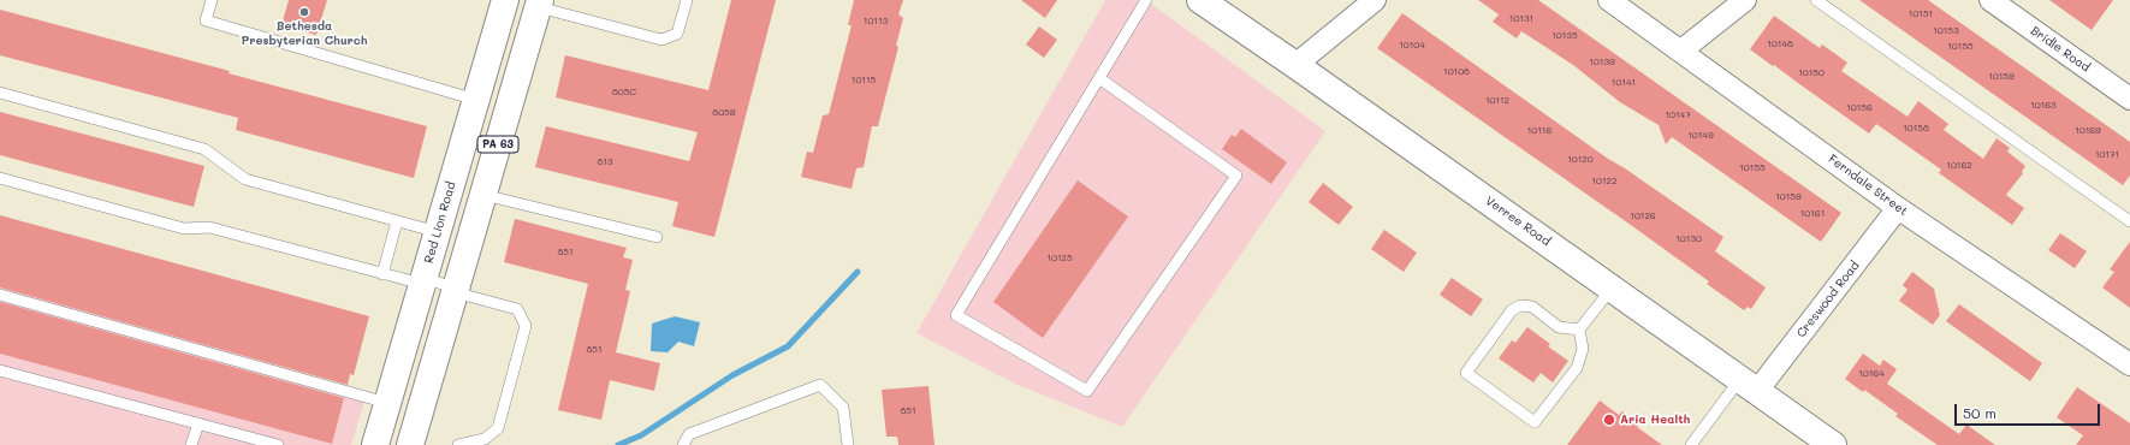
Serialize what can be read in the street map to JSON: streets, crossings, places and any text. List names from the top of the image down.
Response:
{
  "streets": {
    "main road": ["PA 63", "Verree Road", "Red Lion Road"],
    "street": ["Bridle Road", "Ferndale Street", "Creswood Road"]
  },
  "crossings": [
    ["Ferndale Street", "Creswood Road"],
    ["Verree Road", "Creswood Road"]
  ],
  "places": ["Bethesda Presbyterian Church", "Aria Health"],
  "house_numbers": [
    "10151",
    "10131",
    "10113",
    "10153",
    "10135",
    "10148",
    "10104",
    "10155",
    "10139",
    "10108",
    "10150",
    "10159",
    "10115",
    "10141",
    "805C",
    "10112",
    "10163",
    "10156",
    "805B",
    "10147",
    "10158",
    "10116",
    "10169",
    "10149",
    "10171",
    "10120",
    "813",
    "10162",
    "10155",
    "10122",
    "10159",
    "10161",
    "10126",
    "10130",
    "851",
    "10125",
    "851",
    "10164",
    "851"
  ],
  "scale_bar": "50 m"
}
